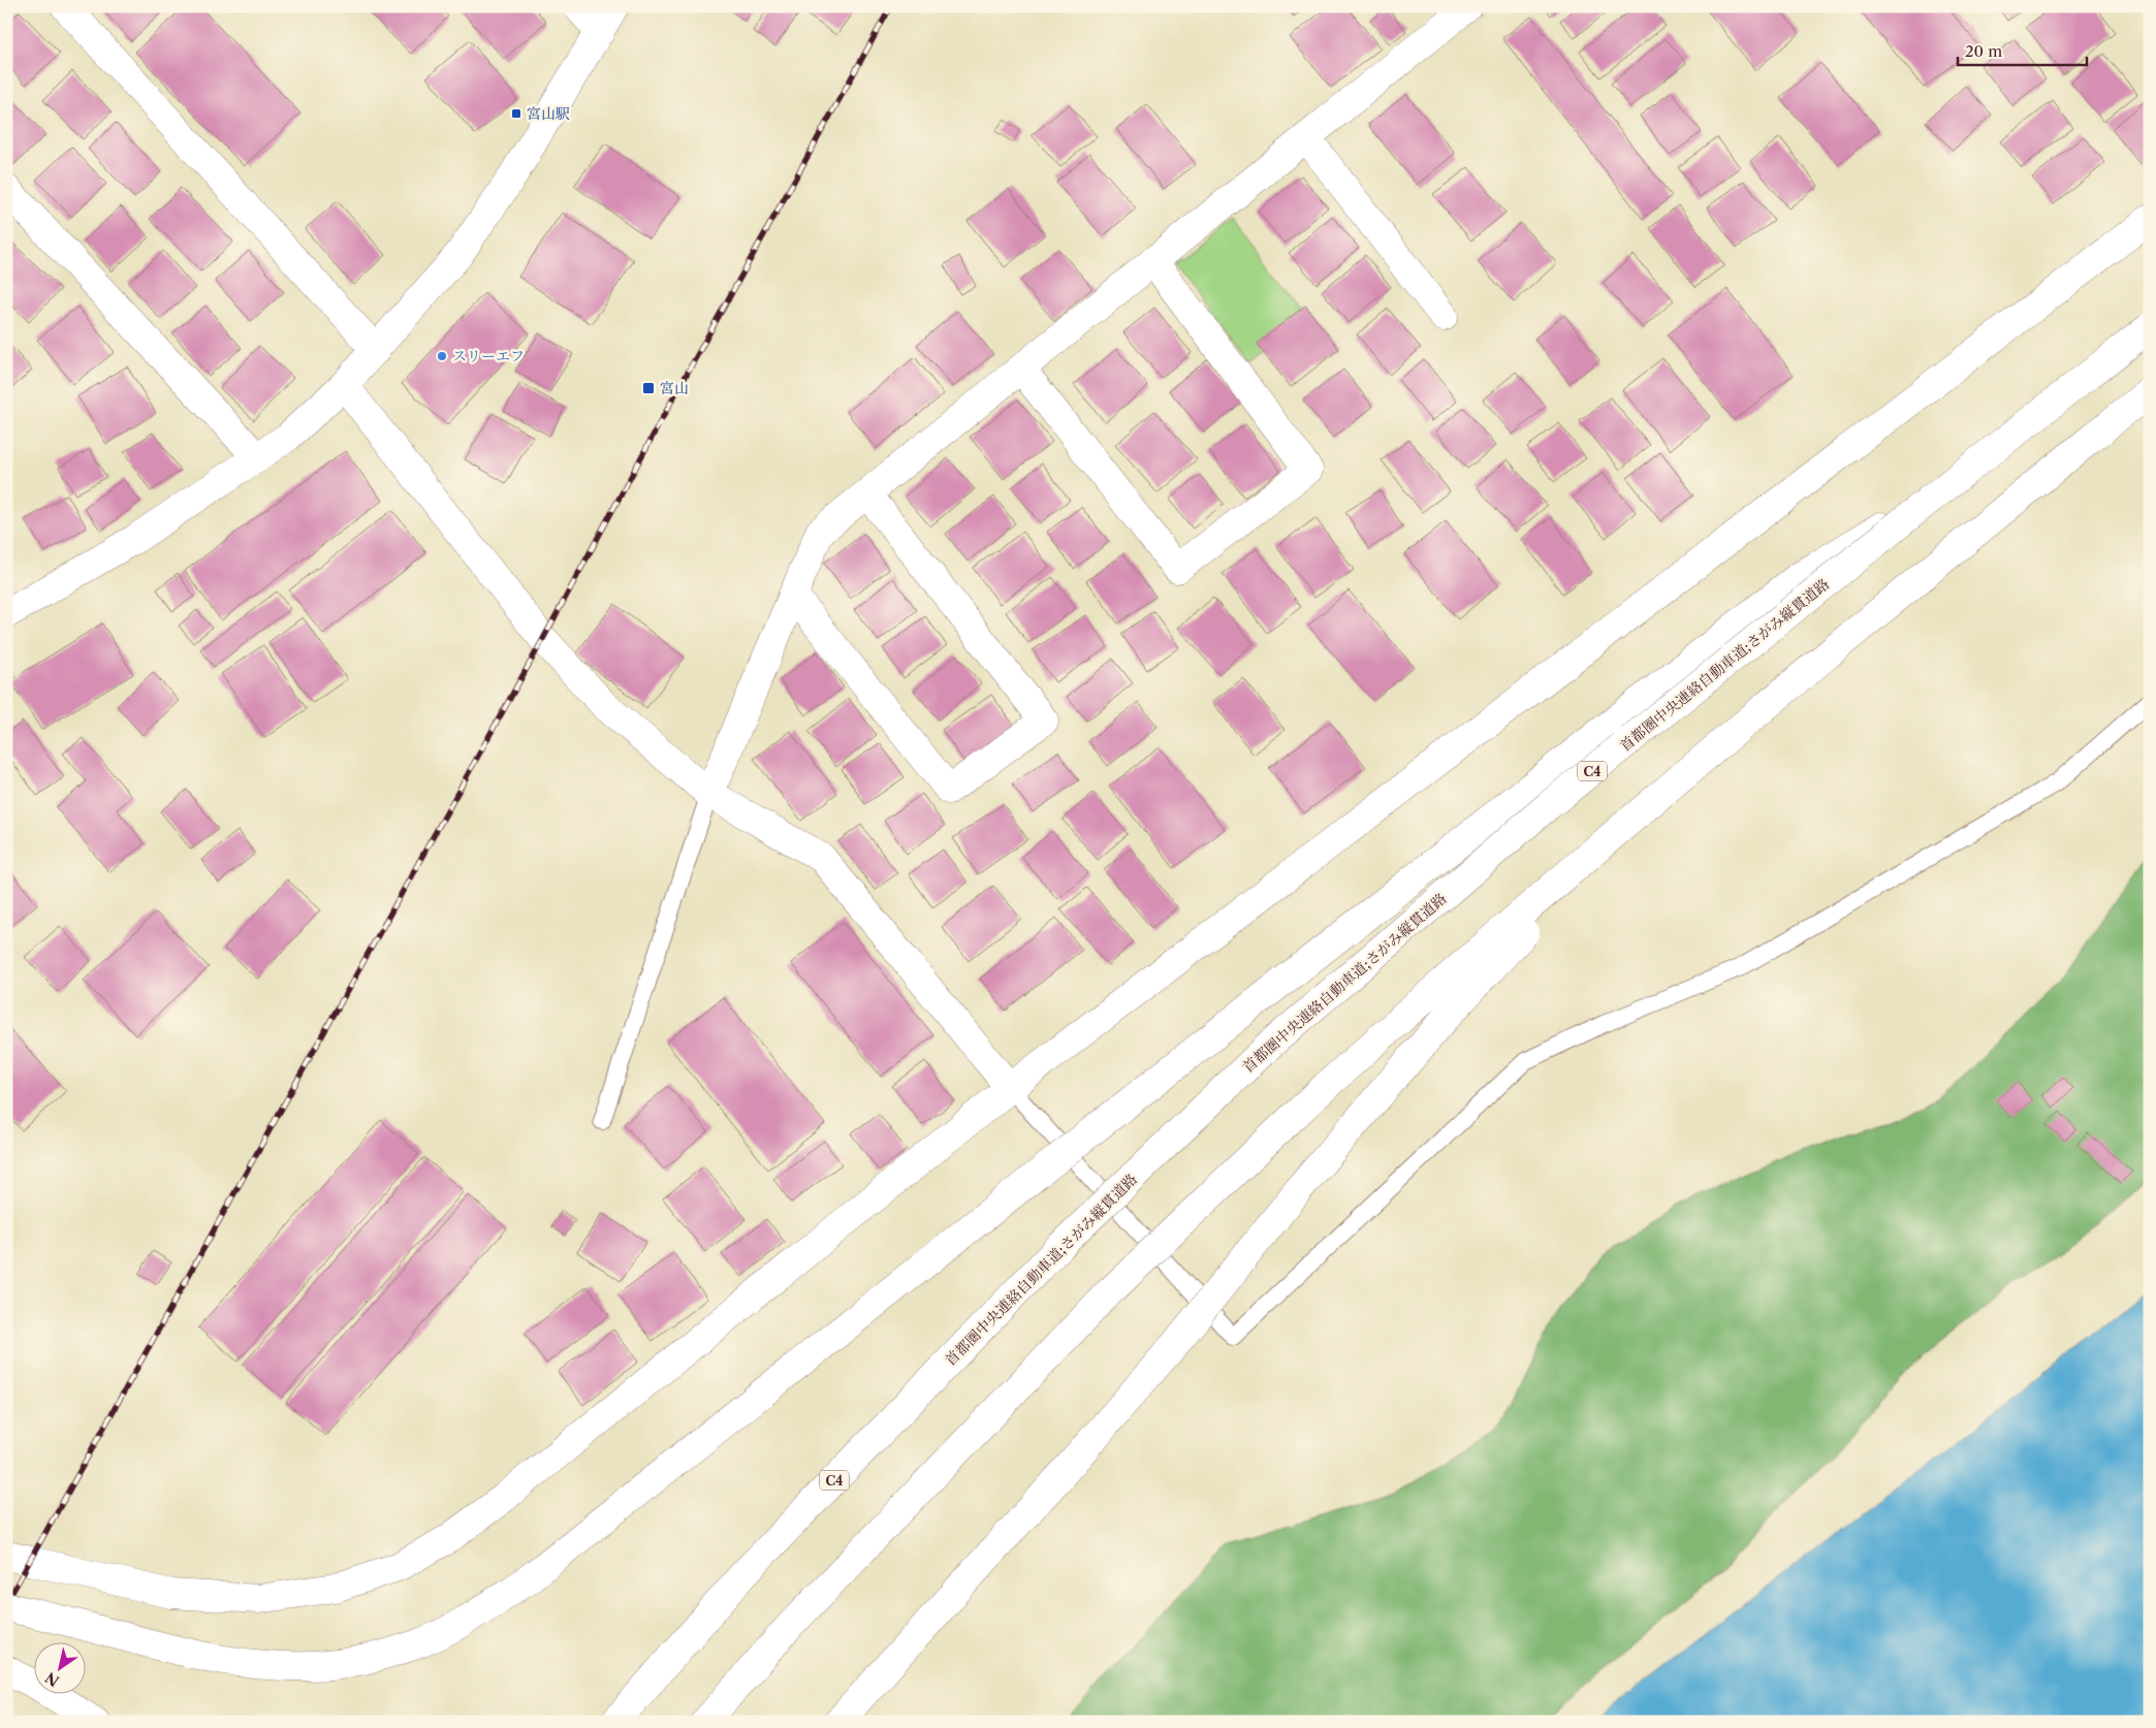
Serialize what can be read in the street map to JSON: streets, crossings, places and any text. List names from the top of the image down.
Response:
{
  "streets": {
    "main road": ["首都圏中央連絡自動車道;さがみ縦貫道路", "C4"]
  },
  "places": {
    "transit": ["宮山駅", "宮山"],
    "other": ["スリーエフ"]
  },
  "scale_bar": "20 m",
  "north": "bottom left"
}
